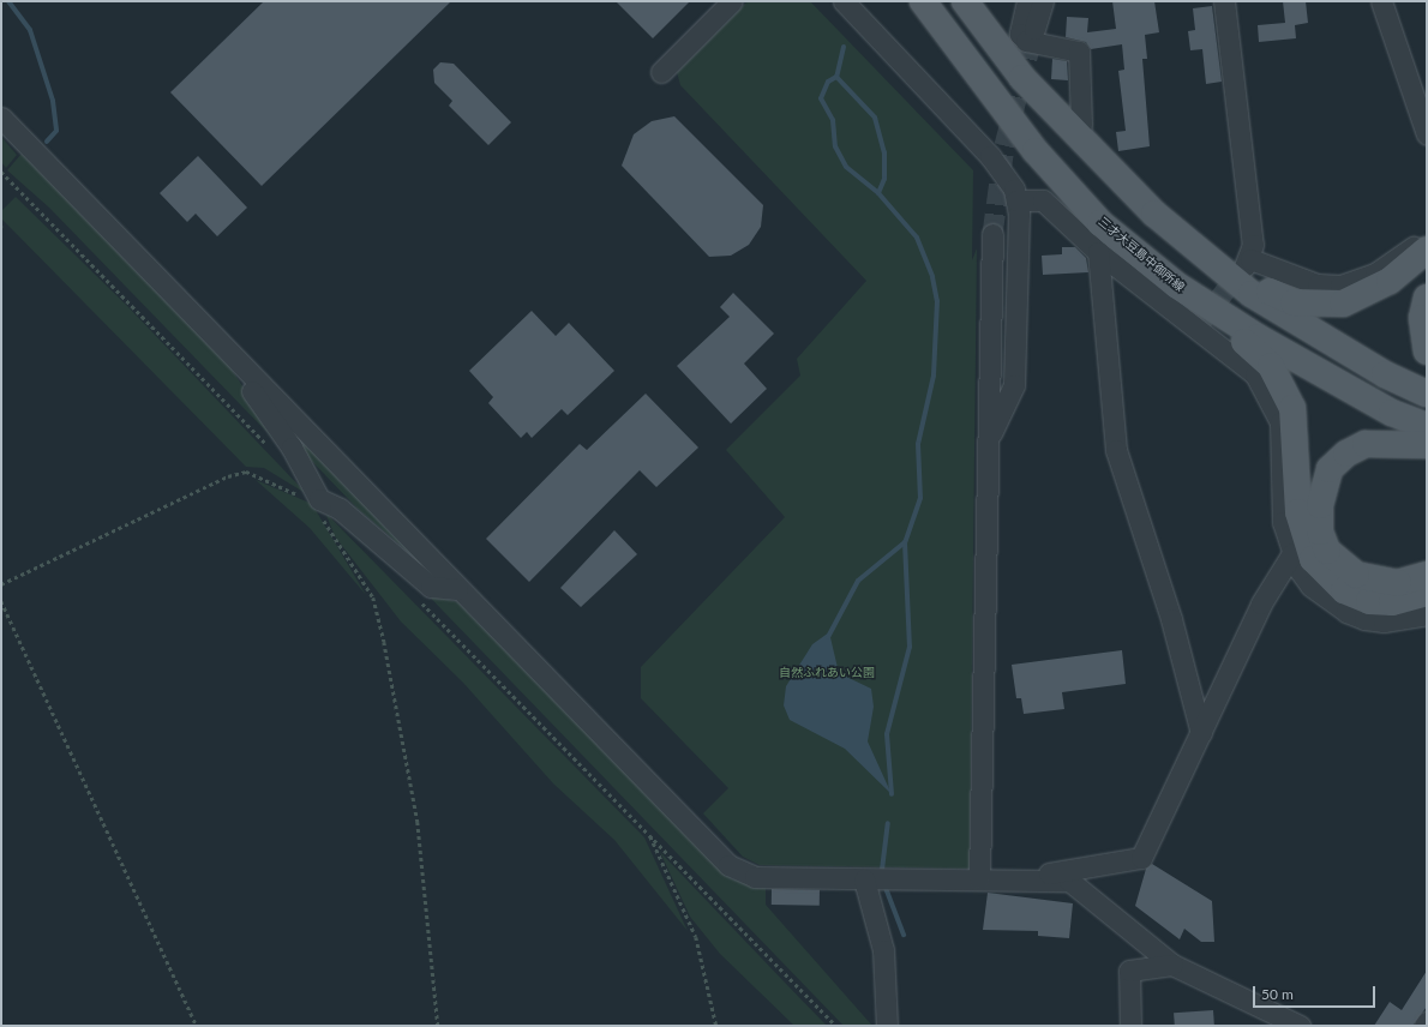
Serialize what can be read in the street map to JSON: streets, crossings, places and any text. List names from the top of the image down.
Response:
{
  "streets": {
    "main road": ["三才大豆島中御所線"]
  },
  "parks": ["自然ふれあい公園"],
  "scale_bar": "50 m"
}
